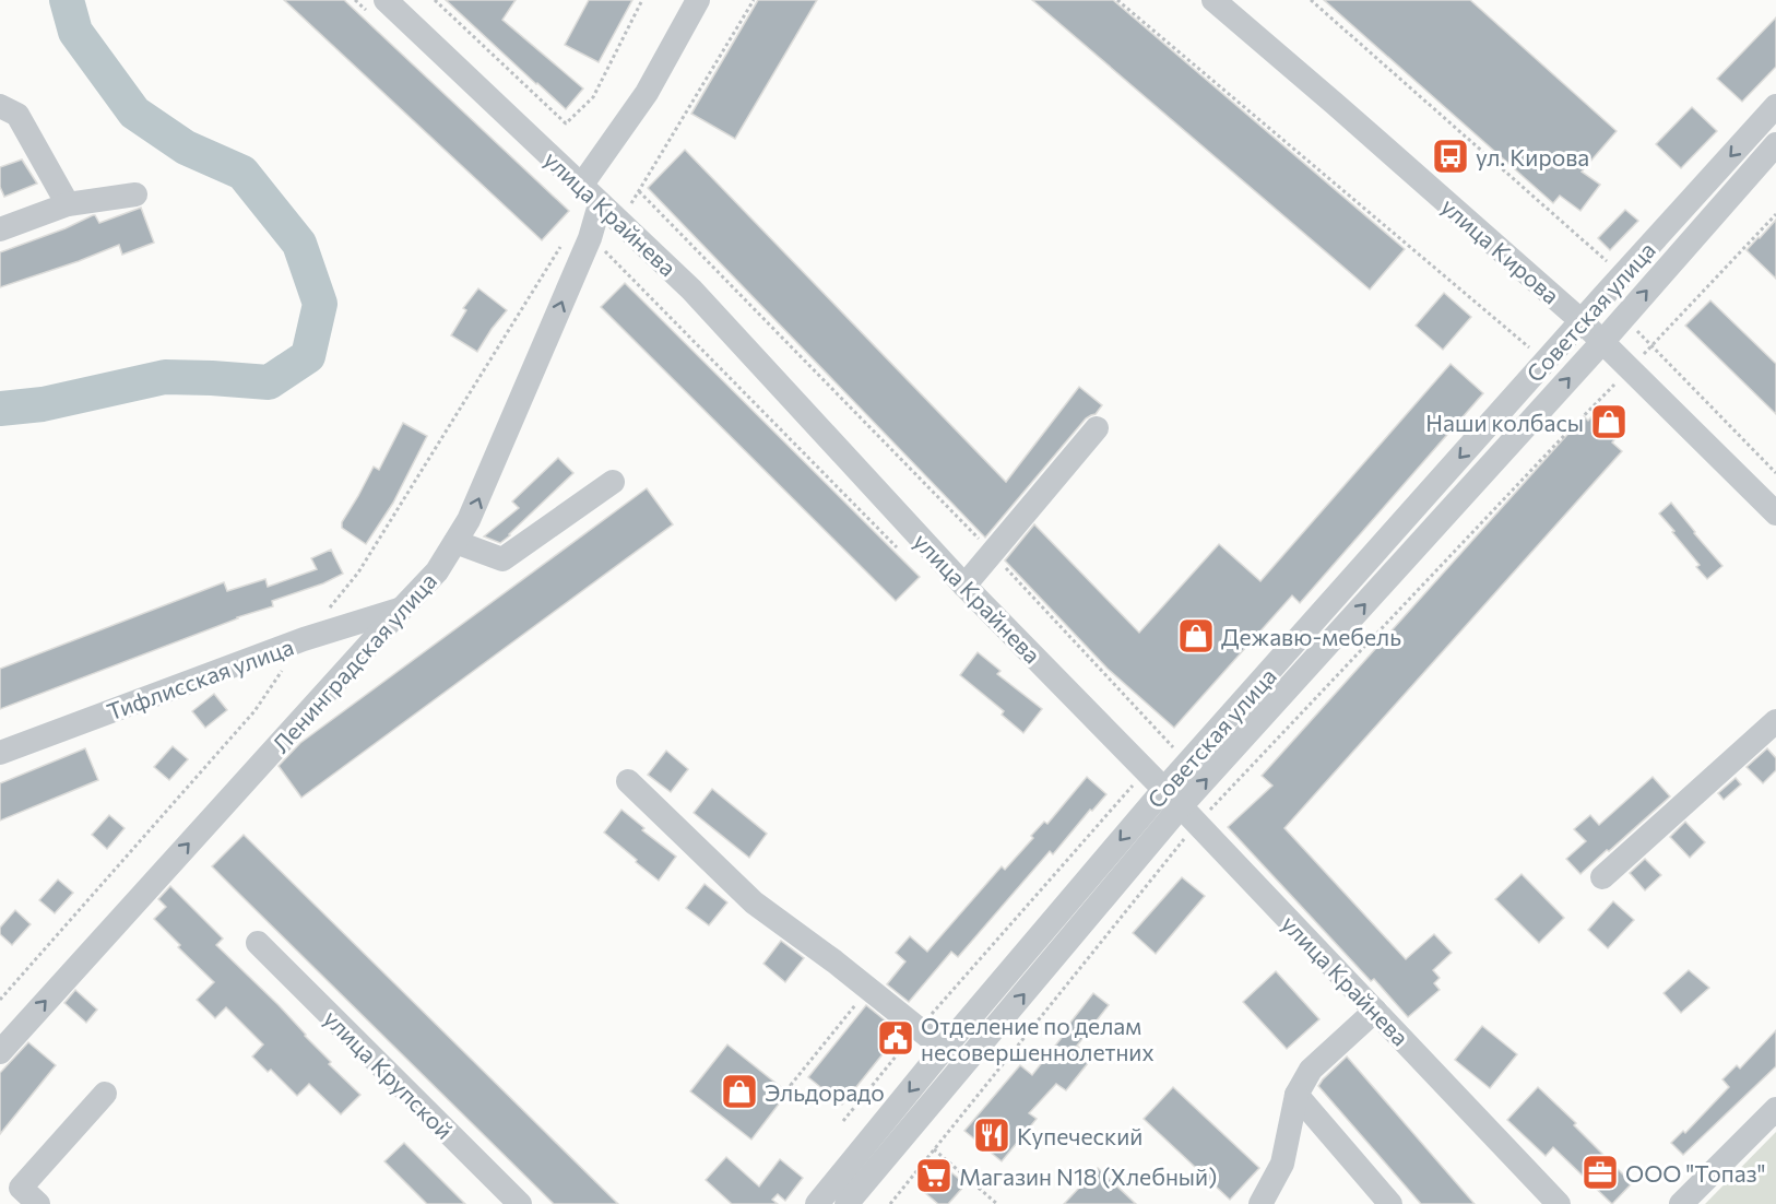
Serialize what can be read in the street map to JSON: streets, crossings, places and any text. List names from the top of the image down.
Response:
{
  "streets": {
    "street": [
      "улица Крайнева",
      "улица Кирова",
      "Советская улица",
      "Ленинградская улица",
      "Тифлисская улица",
      "улица Крупской"
    ]
  },
  "crossings": [
    ["улица Крайнева", "Советская улица"],
    ["улица Крайнева", "Ленинградская улица"],
    ["улица Кирова", "Советская улица"],
    ["Ленинградская улица", "Тифлисская улица"]
  ],
  "one_way": ["Ленинградская улица"],
  "places": {
    "bus stop": ["ул. Кирова"],
    "shop": ["Наши колбасы", "Дежавю-мебель", "Эльдорадо"],
    "public building": ["Отделение по делам несовершеннолетних"],
    "restaurant": ["Купеческий"],
    "office": ["ООО \"Топаз\""],
    "supermarket": ["Магазин N18 (Хлебный)"]
  }
}
